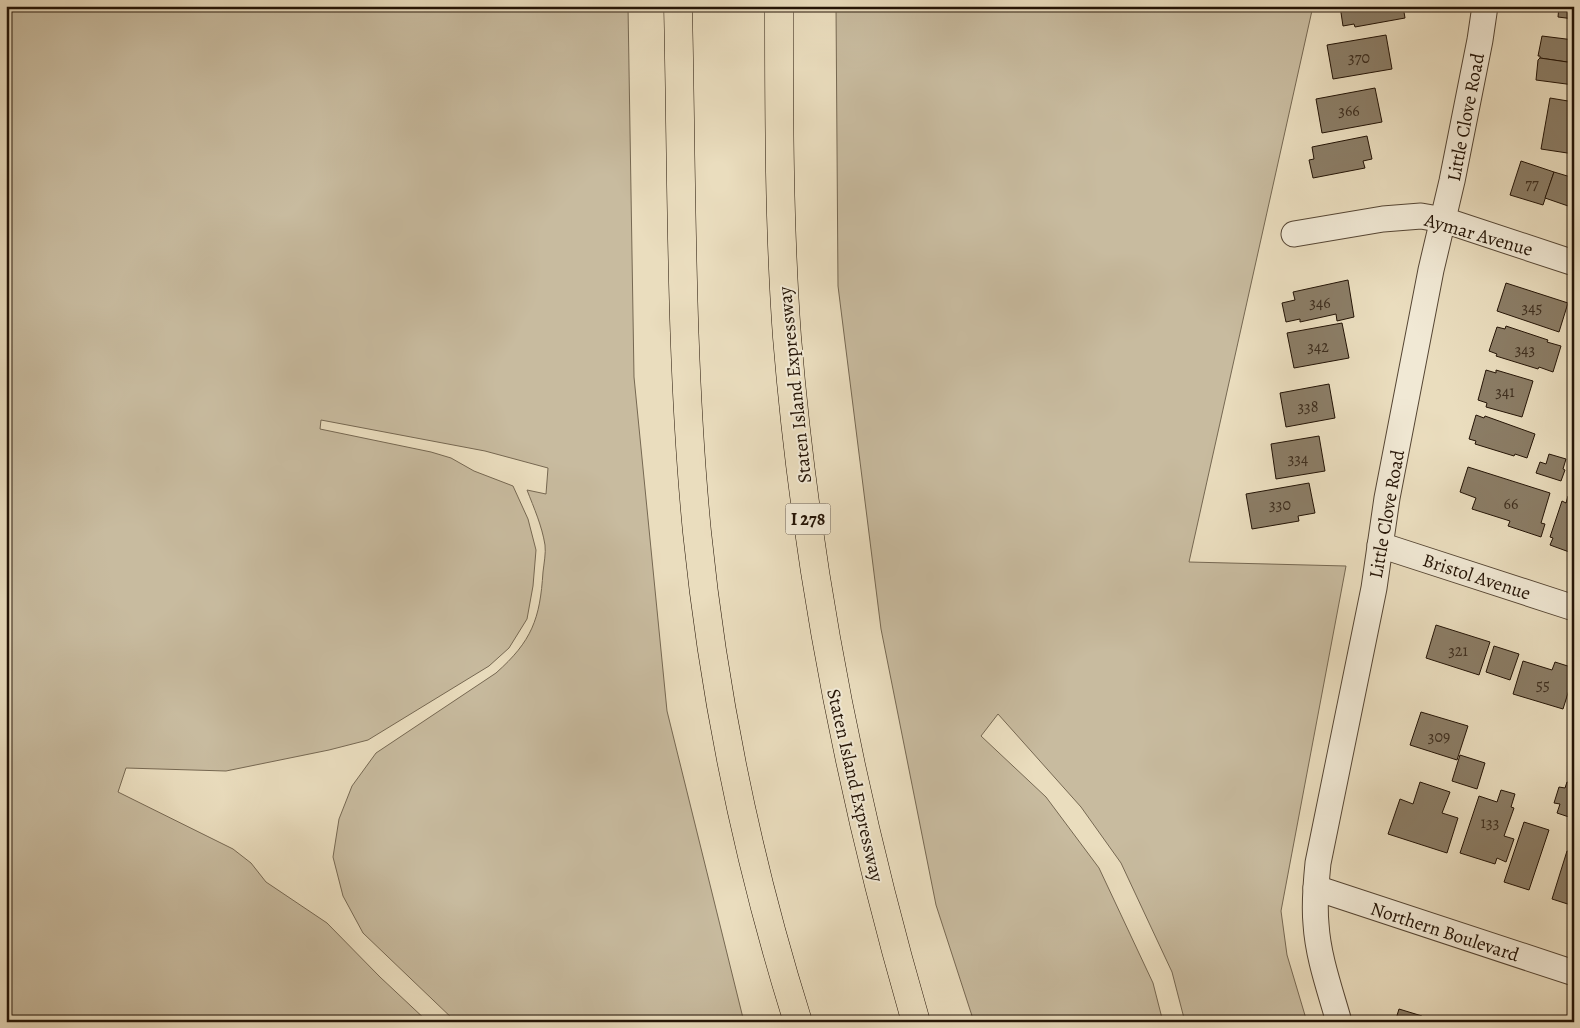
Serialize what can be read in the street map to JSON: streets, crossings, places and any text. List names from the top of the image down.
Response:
{
  "streets": {
    "highway": ["Staten Island Expressway", "I 278"],
    "street": [
      "Little Clove Road",
      "Aymar Avenue",
      "Bristol Avenue",
      "Northern Boulevard"
    ]
  },
  "crossings": [
    ["Little Clove Road", "Aymar Avenue"],
    ["Little Clove Road", "Bristol Avenue"],
    ["Little Clove Road", "Northern Boulevard"]
  ],
  "house_numbers": [
    "370",
    "366",
    "77",
    "346",
    "345",
    "342",
    "343",
    "341",
    "338",
    "334",
    "66",
    "330",
    "321",
    "55",
    "309",
    "133"
  ]
}
